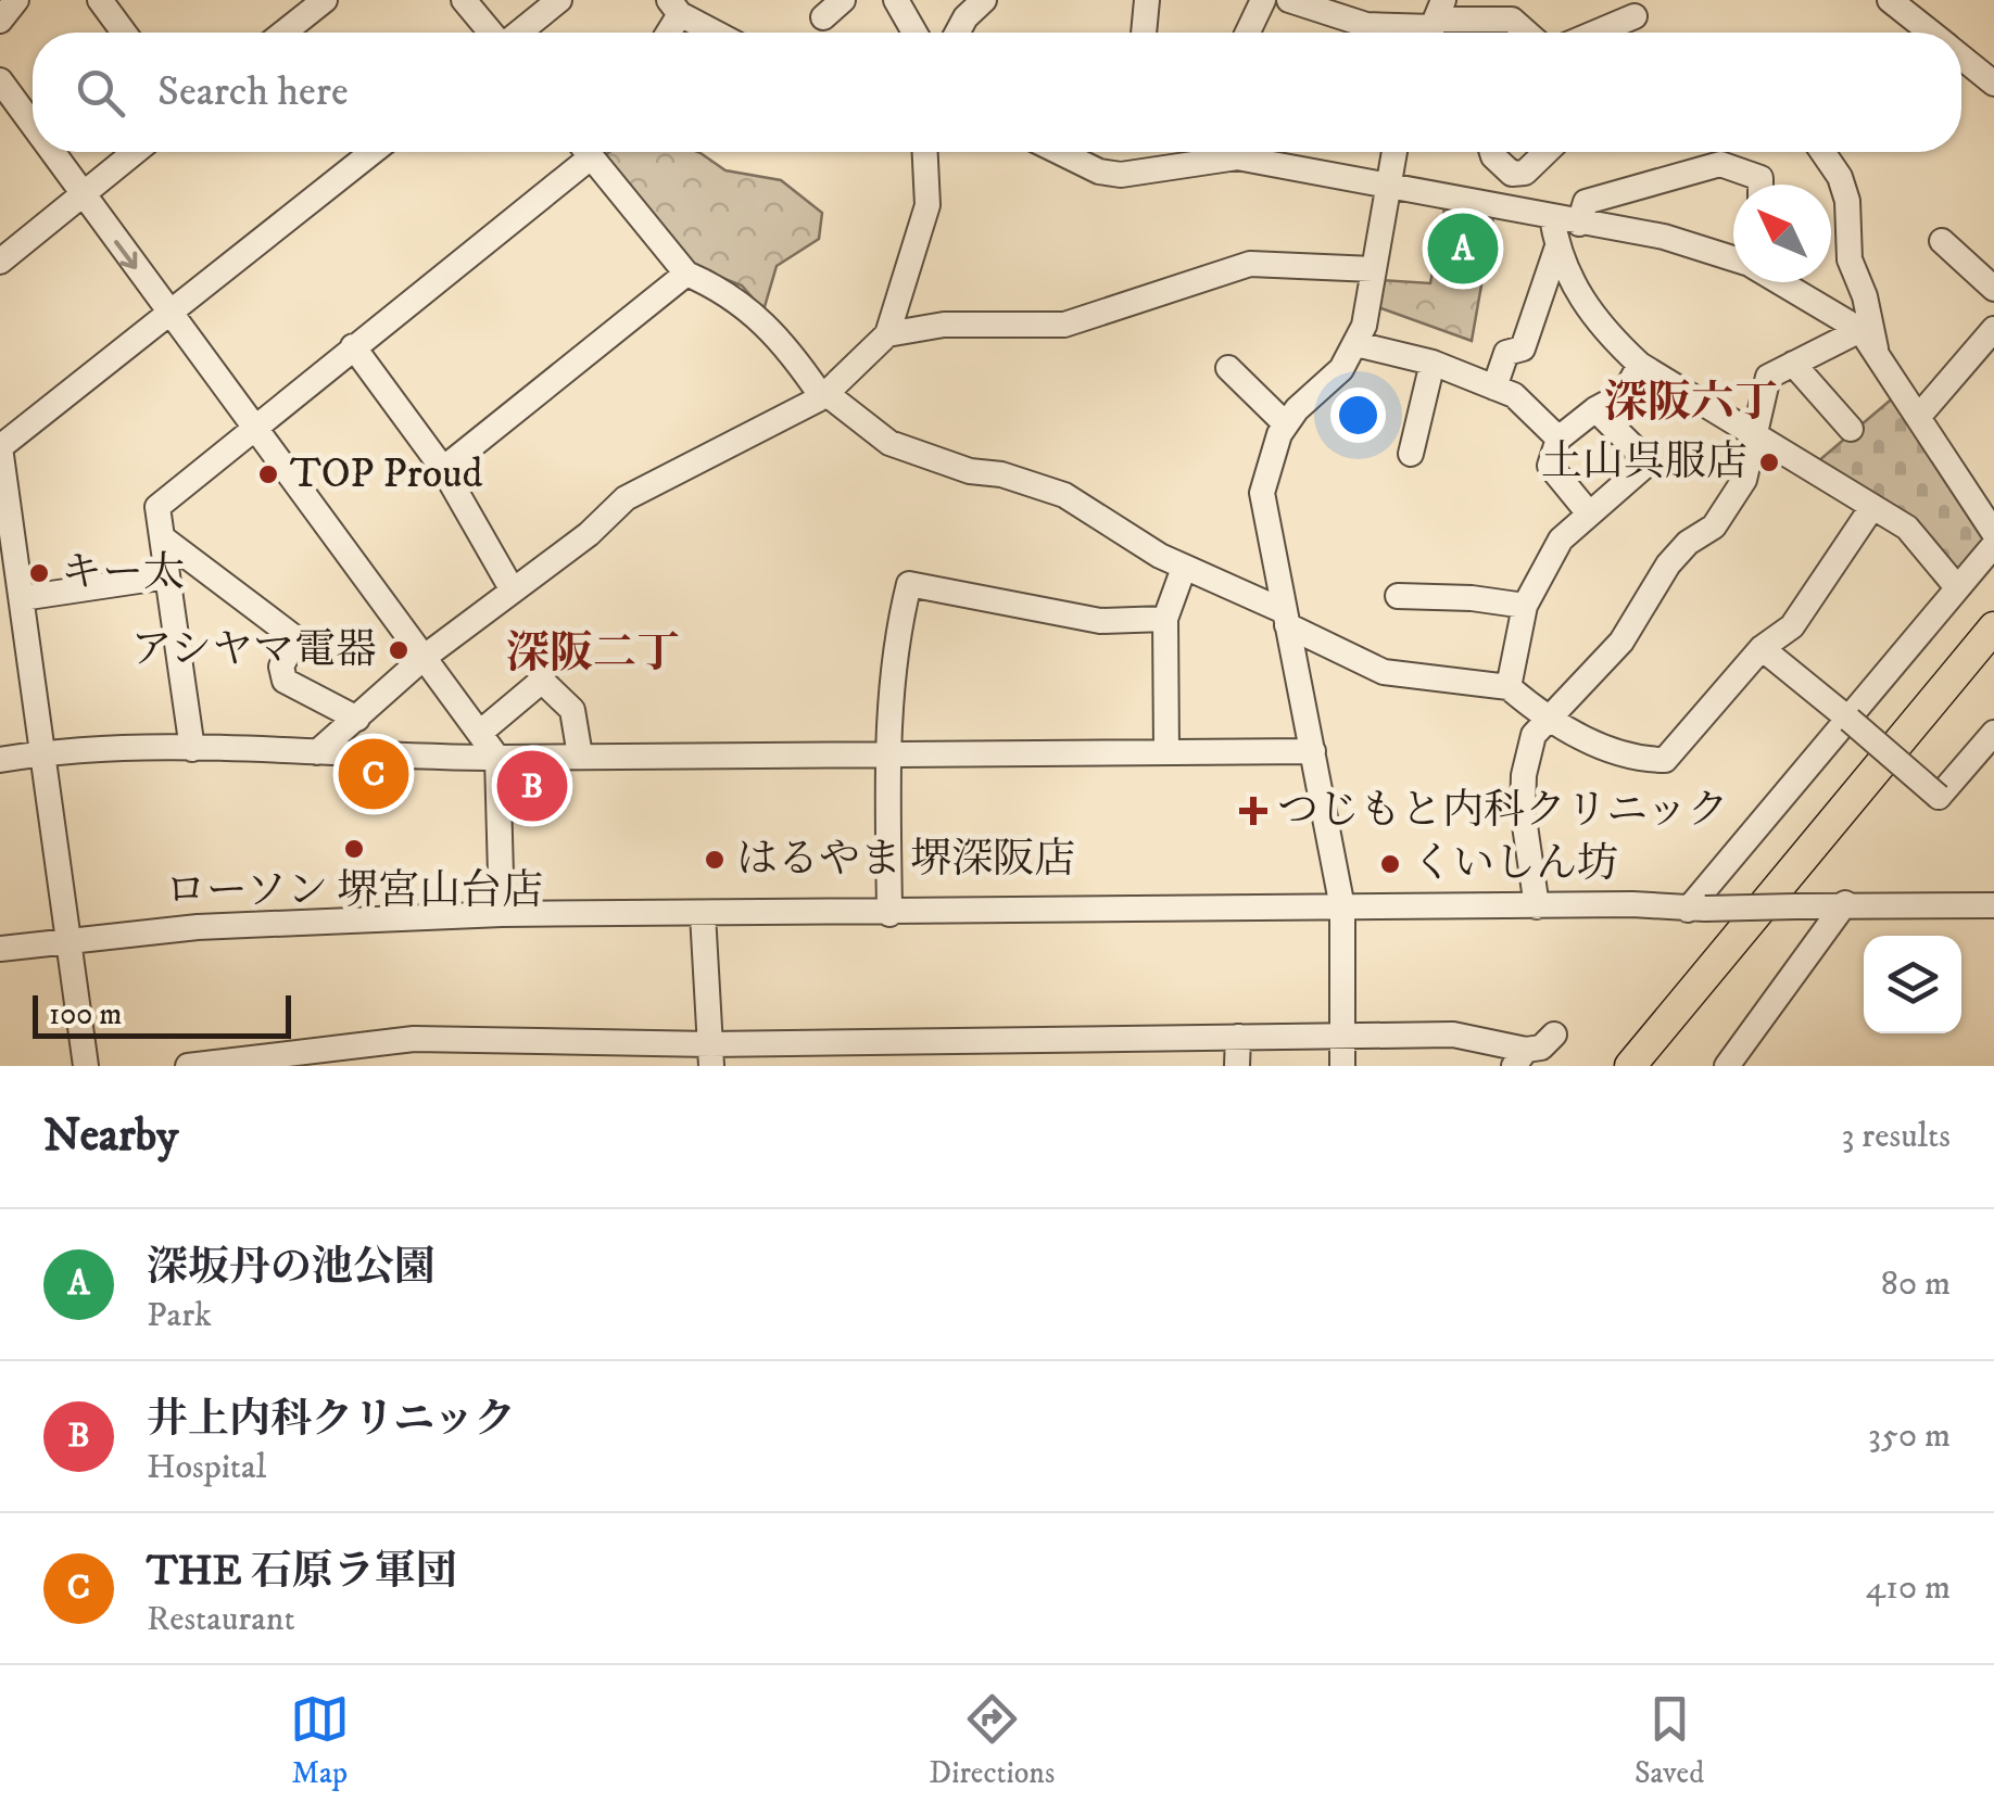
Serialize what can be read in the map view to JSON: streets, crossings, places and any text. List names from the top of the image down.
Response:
{
  "districts": ["深阪六丁", "深阪二丁"],
  "places": {
    "other": [
      "土山呉服店",
      "TOP Proud",
      "キー太",
      "アシヤマ電器",
      "ローソン 堺宮山台店",
      "はるやま 堺深阪店",
      "くいしん坊"
    ],
    "health": ["つじもと内科クリニック"]
  },
  "scale_bar": "100 m",
  "north": "top left",
  "page": {
    "search": "Search here",
    "pins": ["A", "C", "B"],
    "scale": "100 m",
    "heading": ["Nearby", "3 results"],
    "list": [
      {
        "mark": "A",
        "name": "深坂丹の池公園",
        "note": "Park",
        "value": "80 m"
      },
      {
        "mark": "B",
        "name": "井上内科クリニック",
        "note": "Hospital",
        "value": "350 m"
      },
      {
        "mark": "C",
        "name": "THE 石原ラ軍団",
        "note": "Restaurant",
        "value": "410 m"
      }
    ],
    "nav": ["Map", "Directions", "Saved"]
  }
}
